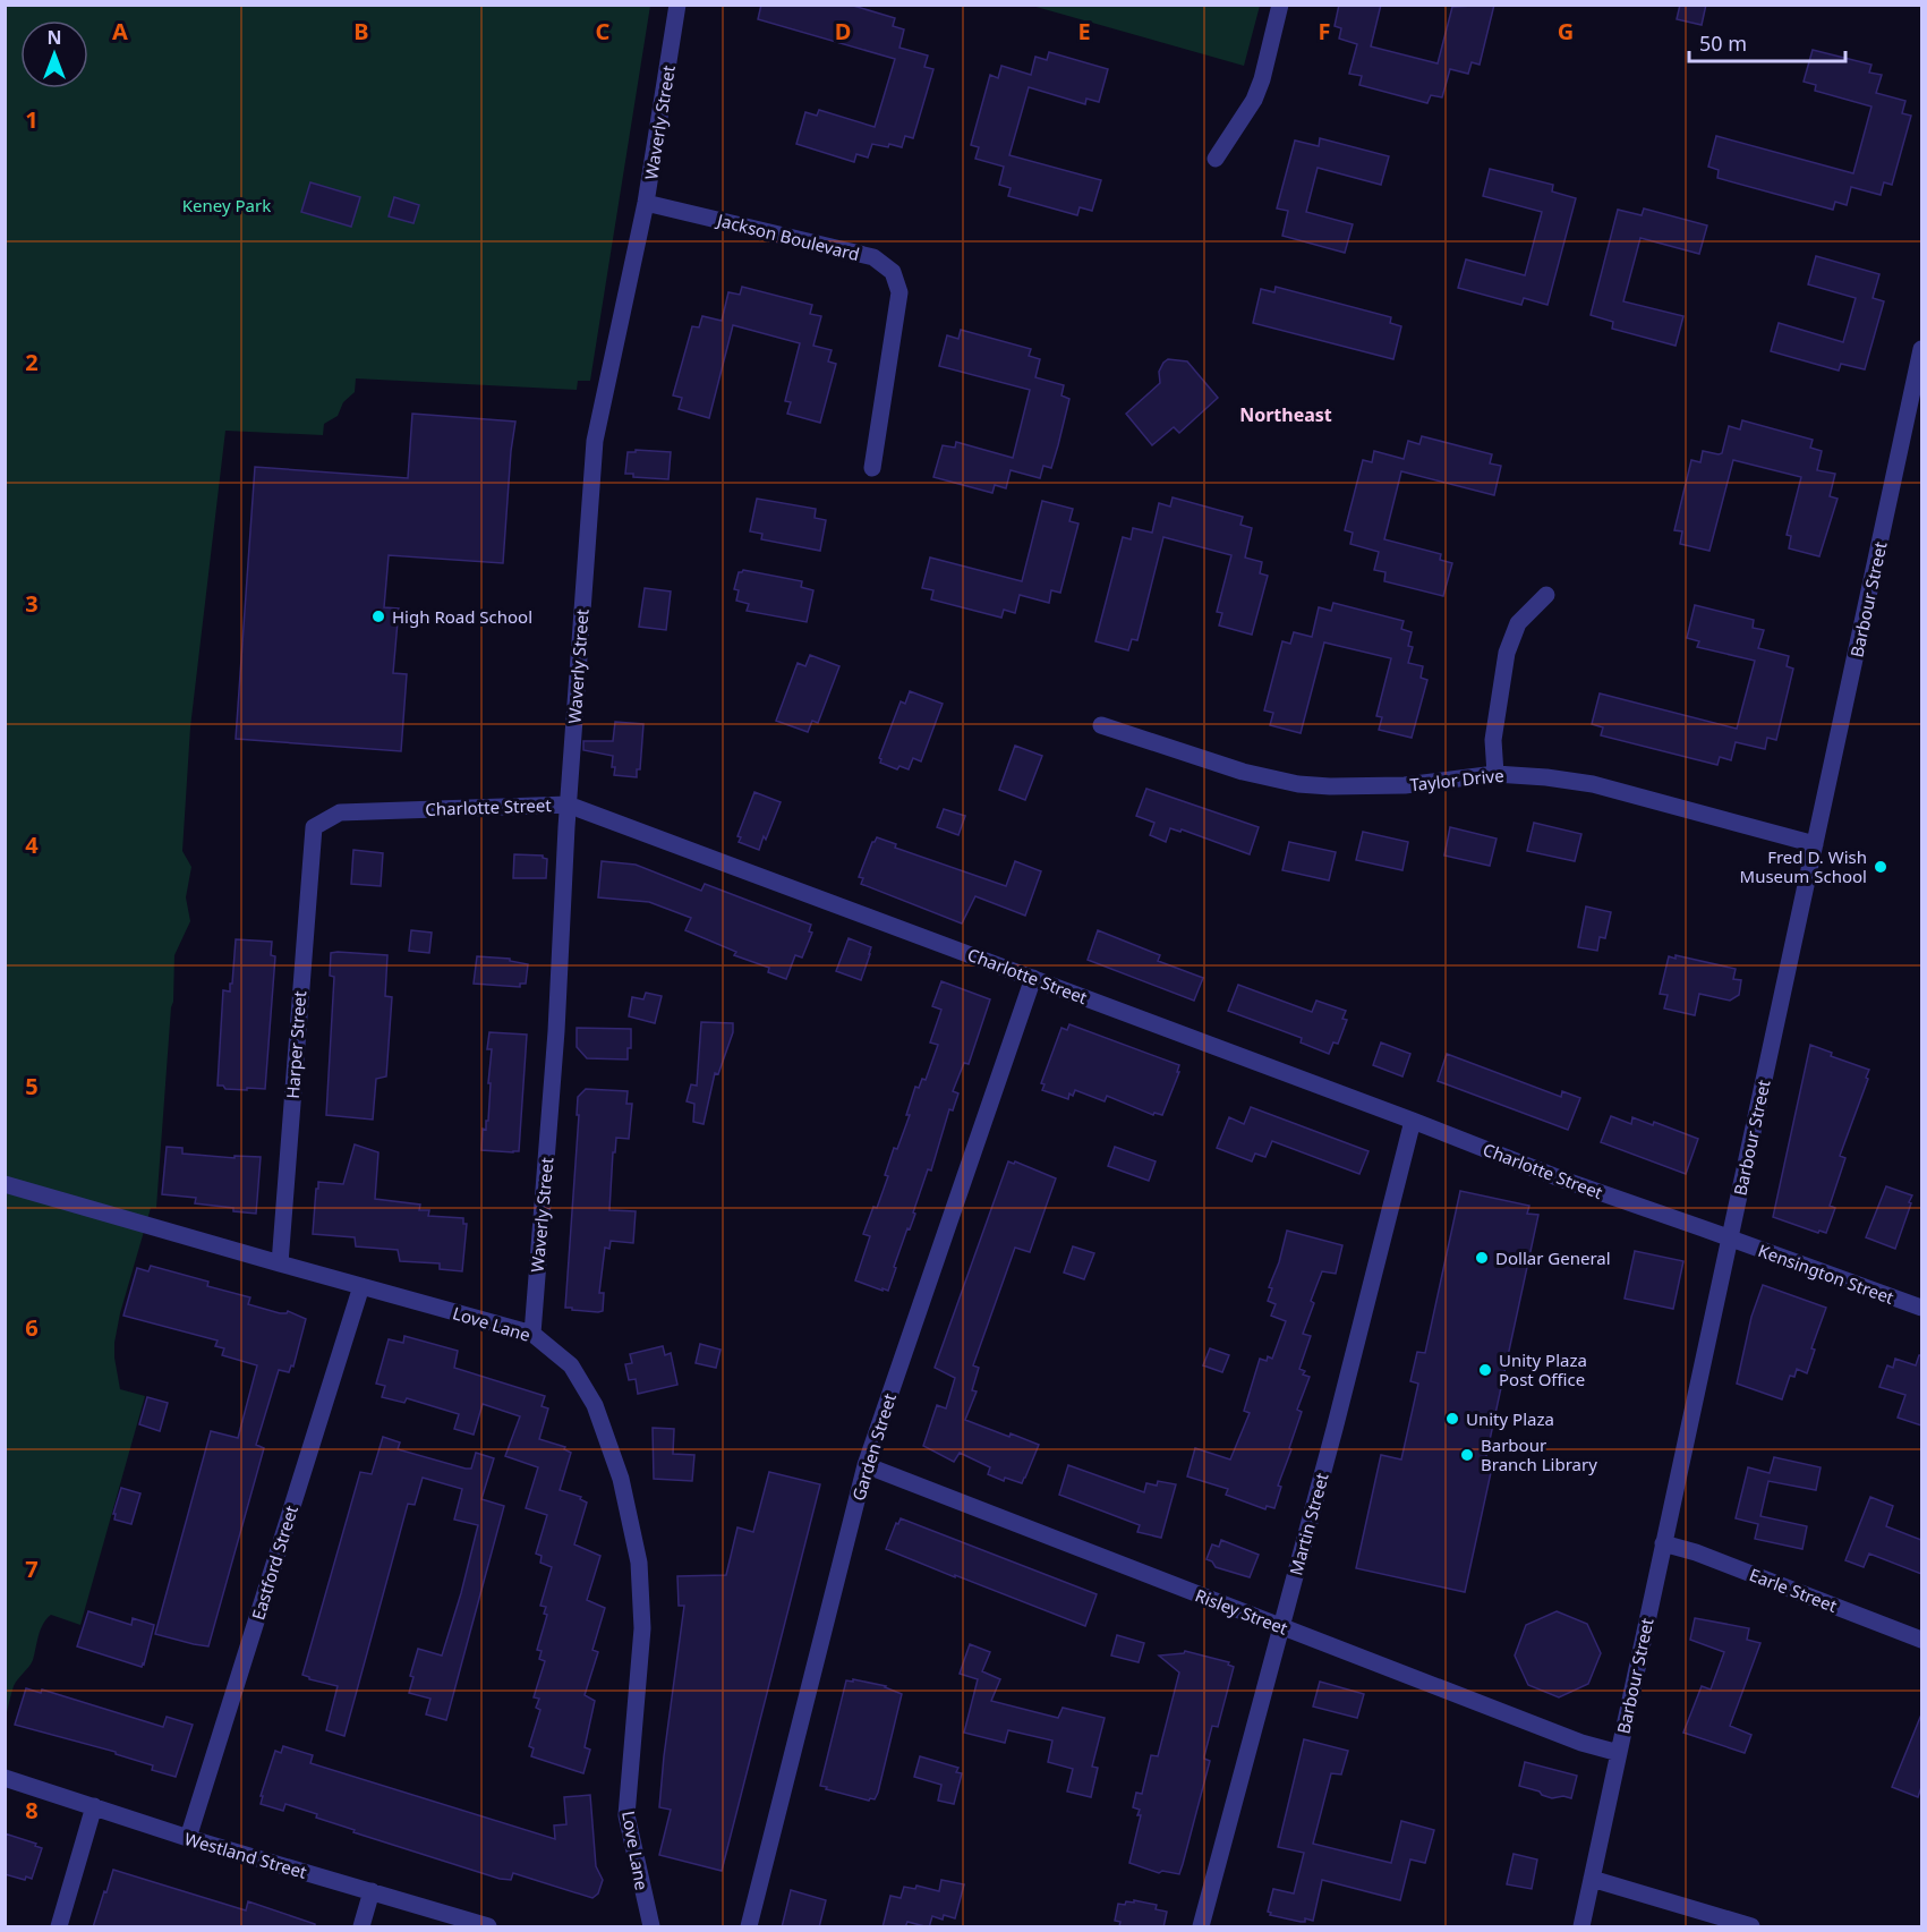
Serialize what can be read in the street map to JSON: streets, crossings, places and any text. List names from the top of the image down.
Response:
{
  "streets": {
    "street": [
      "Waverly Street",
      "Jackson Boulevard",
      "Barbour Street",
      "Taylor Drive",
      "Charlotte Street",
      "Harper Street",
      "Kensington Street",
      "Love Lane",
      "Garden Street",
      "Martin Street",
      "Eastford Street",
      "Earle Street",
      "Risley Street",
      "Westland Street"
    ]
  },
  "crossings": [
    ["Waverly Street", "Jackson Boulevard"],
    ["Waverly Street", "Charlotte Street"],
    ["Waverly Street", "Love Lane"],
    ["Barbour Street", "Taylor Drive"],
    ["Barbour Street", "Charlotte Street"],
    ["Barbour Street", "Kensington Street"],
    ["Barbour Street", "Earle Street"],
    ["Barbour Street", "Risley Street"],
    ["Charlotte Street", "Harper Street"],
    ["Charlotte Street", "Kensington Street"],
    ["Charlotte Street", "Garden Street"],
    ["Charlotte Street", "Martin Street"],
    ["Harper Street", "Love Lane"],
    ["Love Lane", "Eastford Street"],
    ["Garden Street", "Risley Street"],
    ["Martin Street", "Risley Street"],
    ["Eastford Street", "Westland Street"]
  ],
  "districts": ["Northeast"],
  "parks": ["Keney Park"],
  "places": [
    "High Road School",
    "Fred D. Wish Museum School",
    "Dollar General",
    "Unity Plaza Post Office",
    "Unity Plaza",
    "Barbour Branch Library"
  ],
  "scale_bar": "50 m",
  "north": "top",
  "grid": {
    "columns": [
      "A",
      "B",
      "C",
      "D",
      "E",
      "F",
      "G"
    ],
    "rows": [
      "1",
      "2",
      "3",
      "4",
      "5",
      "6",
      "7",
      "8"
    ]
  }
}
